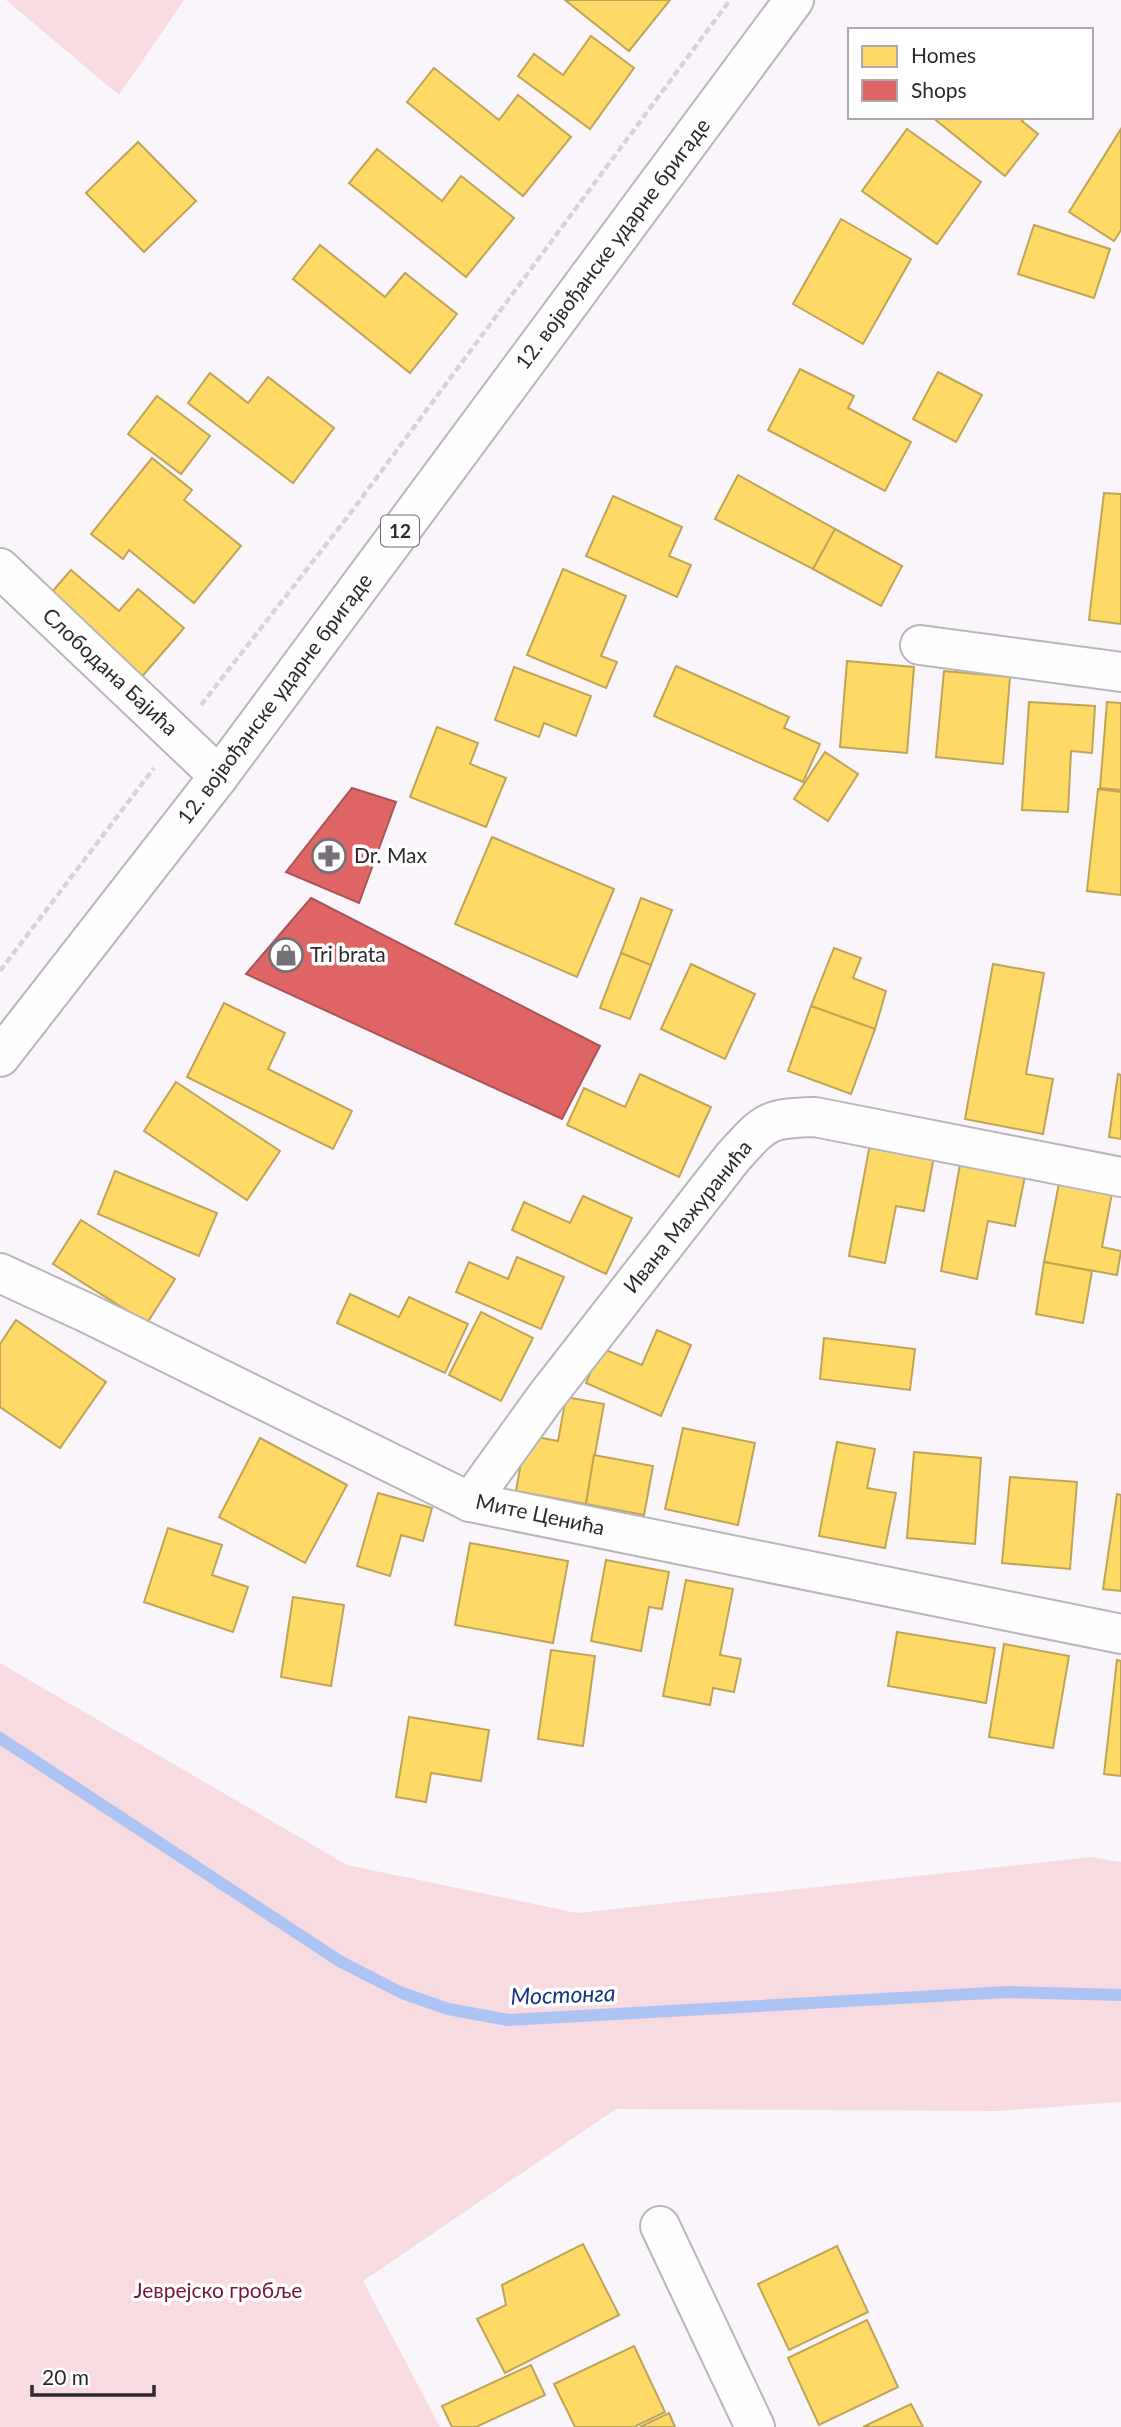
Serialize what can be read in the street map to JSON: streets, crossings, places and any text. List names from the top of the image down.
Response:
{
  "streets": {
    "street": [
      "12. војвођанске ударне бригаде",
      "12",
      "Слободана Бајића",
      "Ивана Мажуранића",
      "Мите Ценића"
    ]
  },
  "crossings": [
    ["12. војвођанске ударне бригаде", "Слободана Бајића"],
    ["Ивана Мажуранића", "Мите Ценића"]
  ],
  "water": ["Мостонга"],
  "parks": ["Јеврејско гробље"],
  "places": {
    "pharmacy": ["Dr. Max"],
    "shop": ["Tri brata"]
  },
  "legend": ["Homes", "Shops"],
  "scale_bar": "20 m"
}
